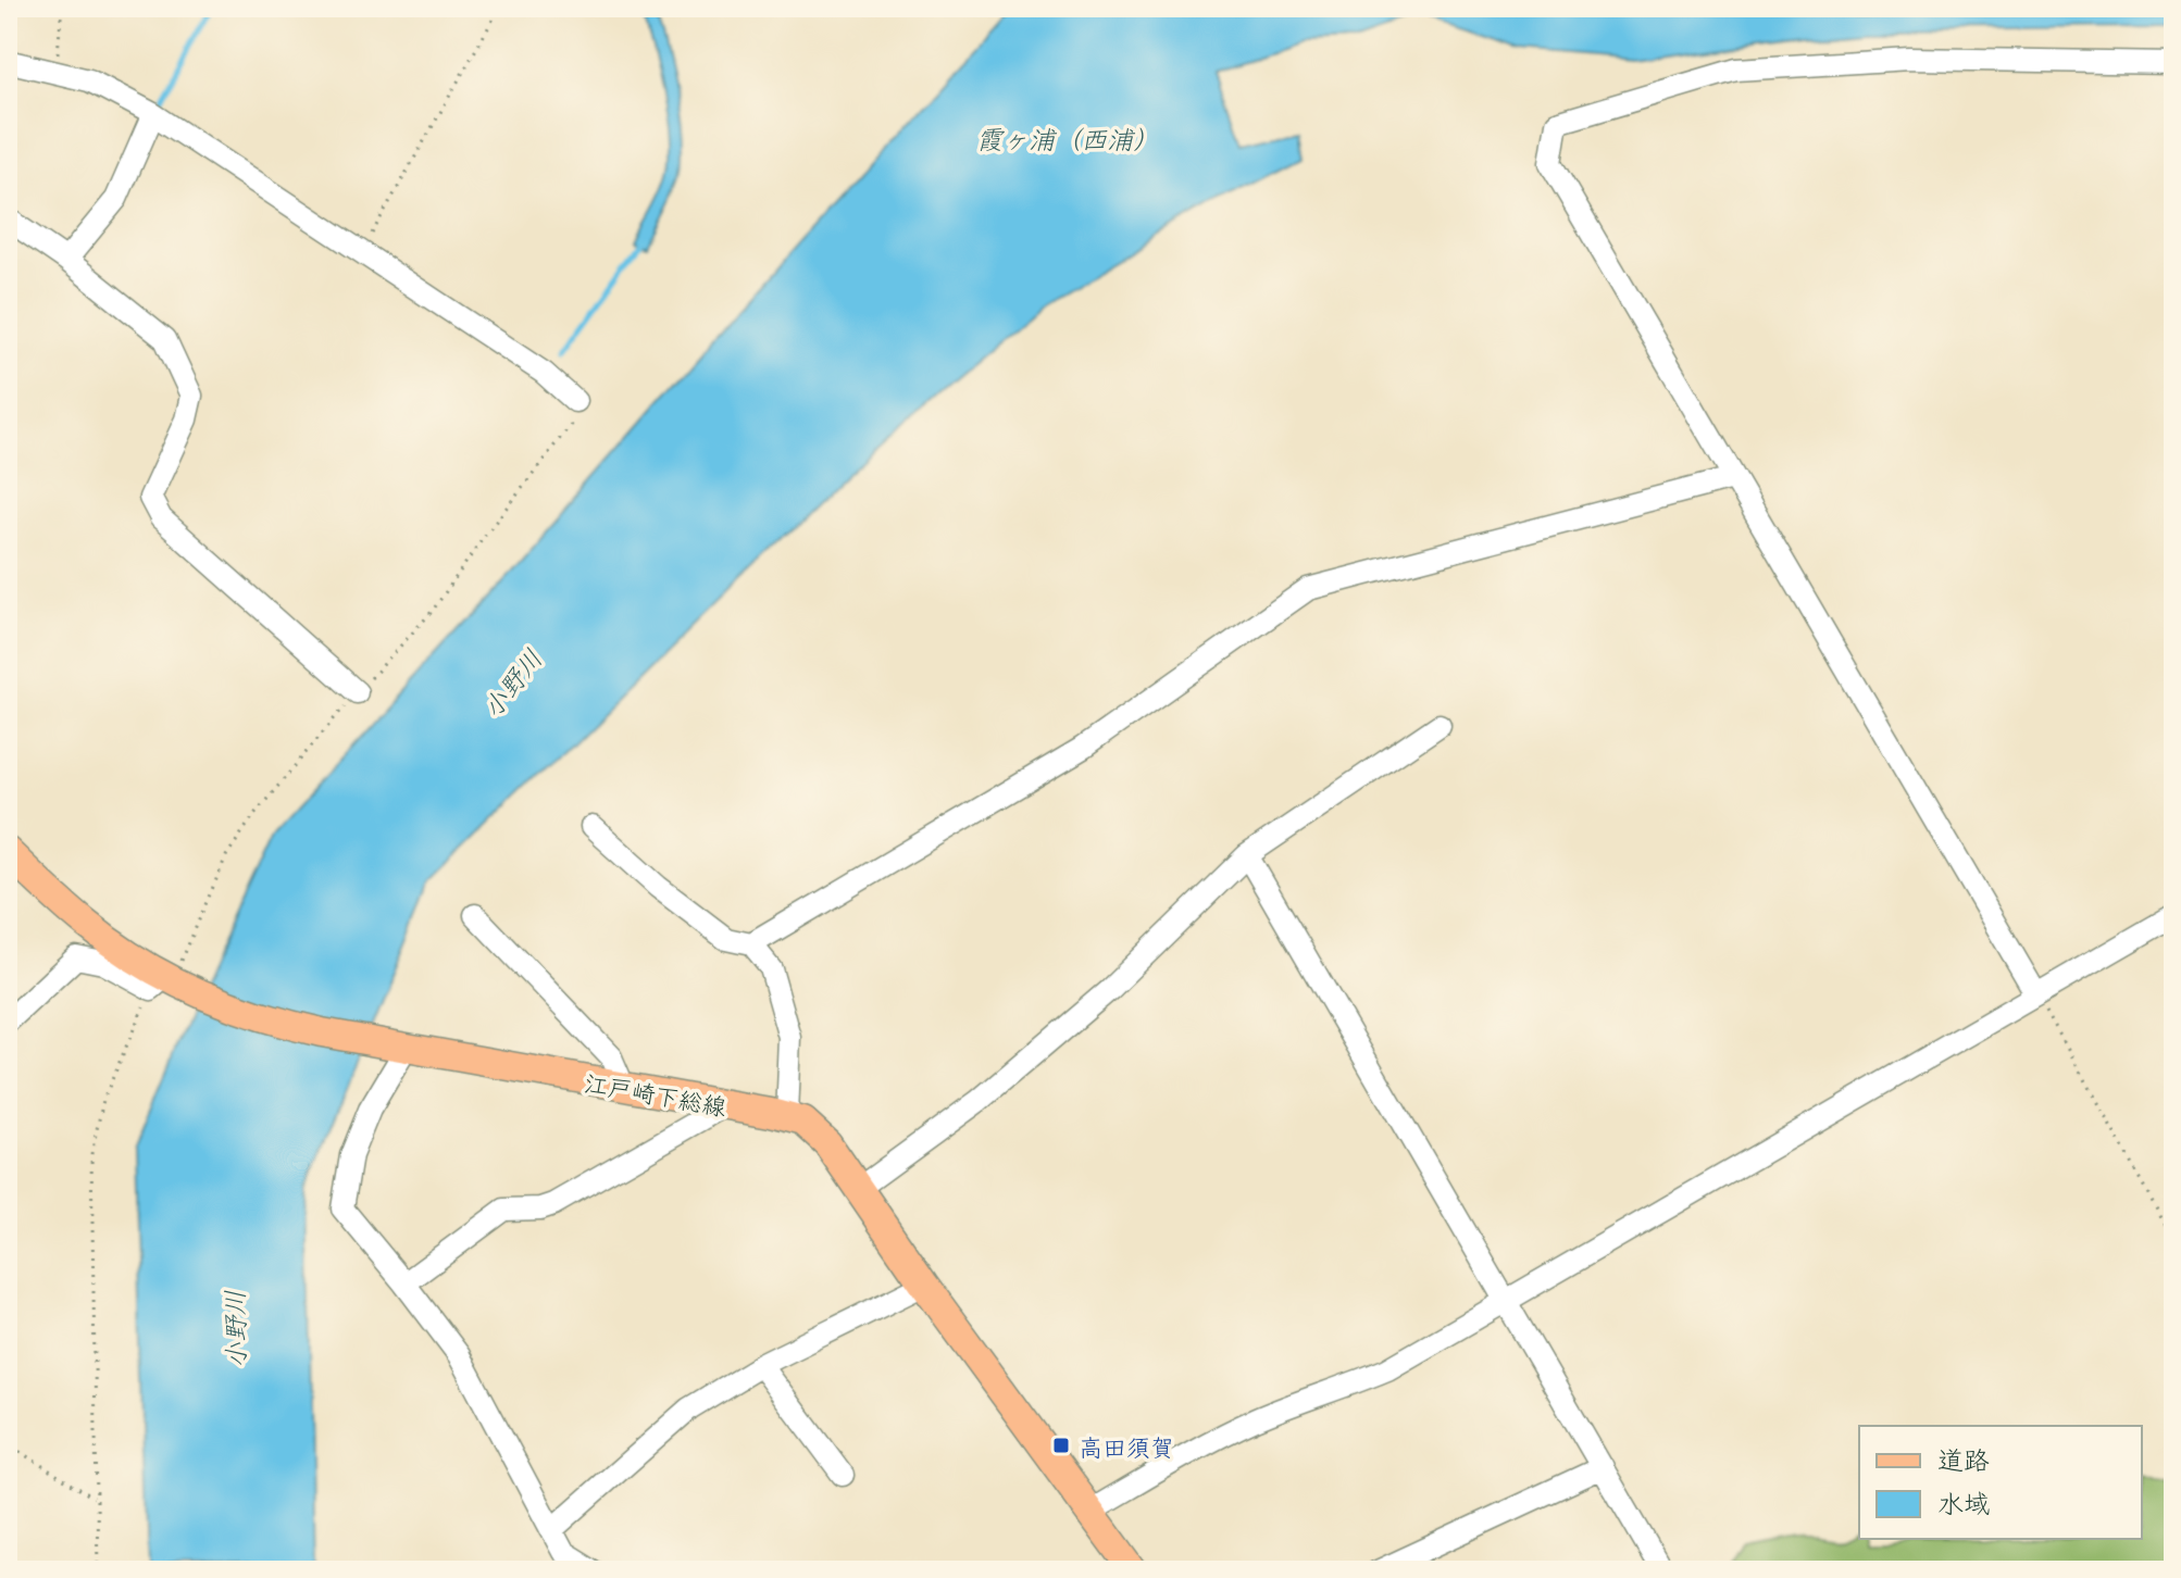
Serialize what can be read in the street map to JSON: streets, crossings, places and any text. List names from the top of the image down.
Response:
{
  "streets": {
    "main road": ["江戸崎下総線"]
  },
  "water": ["霞ヶ浦（西浦）", "小野川"],
  "places": {
    "transit": ["高田須賀"]
  },
  "legend": ["道路", "水域"]
}
